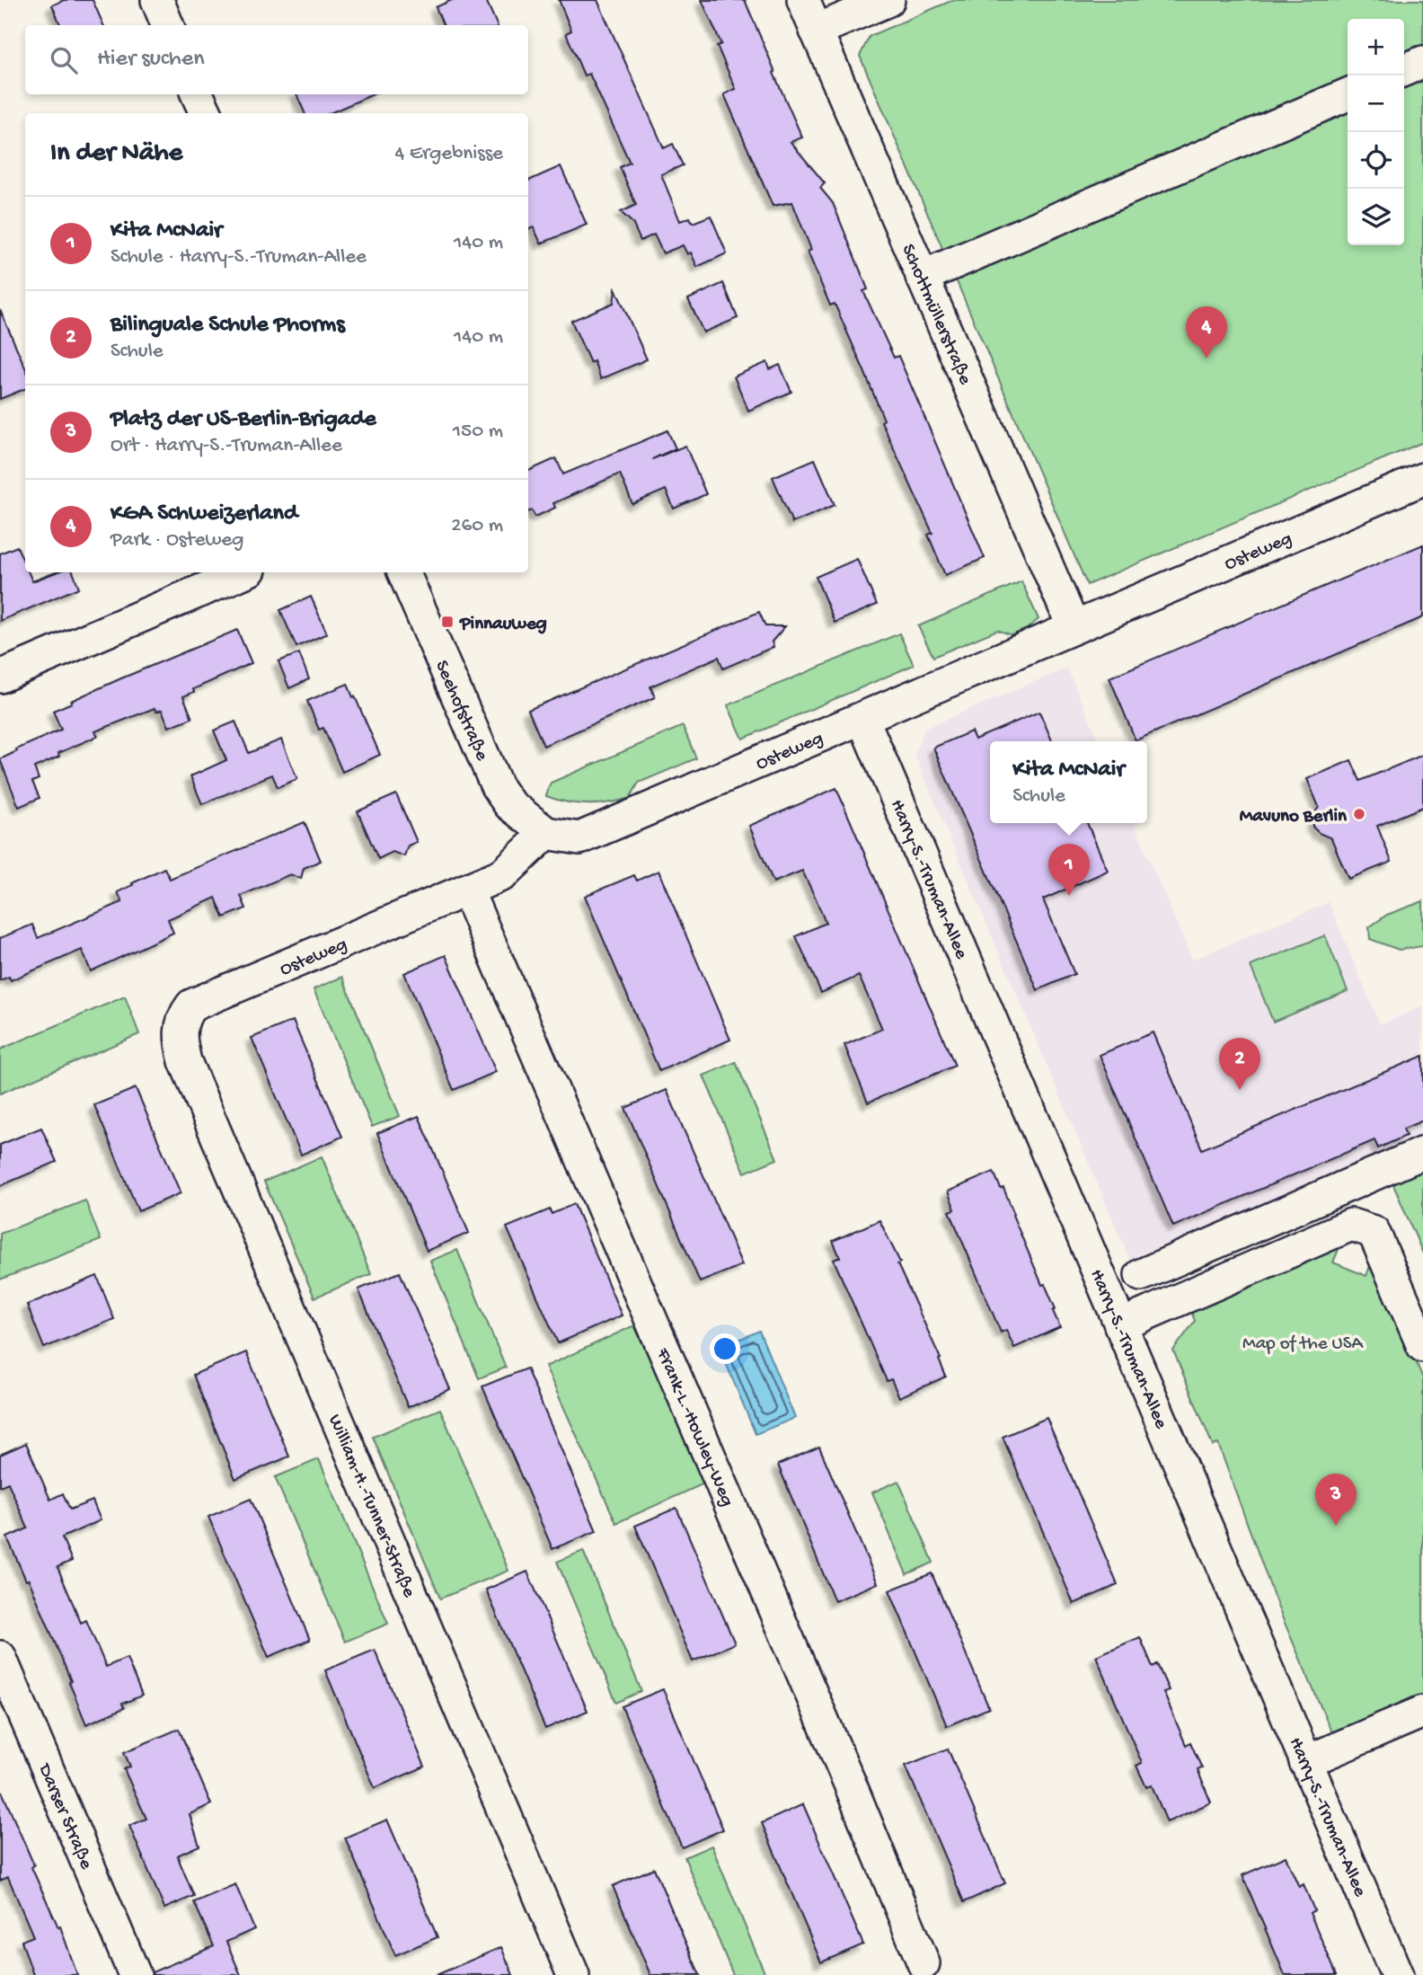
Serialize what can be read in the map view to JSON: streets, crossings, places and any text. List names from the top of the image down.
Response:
{
  "streets": {
    "street": [
      "Schottmüllerstraße",
      "Osteweg",
      "Seehofstraße",
      "Harry-S.-Truman-Allee",
      "Frank-L.-Howley-Weg",
      "William-H.-Tunner-Straße",
      "Darser Straße"
    ]
  },
  "crossings": [
    ["Schottmüllerstraße", "Osteweg"],
    ["Osteweg", "Seehofstraße"],
    ["Osteweg", "Harry-S.-Truman-Allee"],
    ["Osteweg", "Frank-L.-Howley-Weg"],
    ["Osteweg", "William-H.-Tunner-Straße"]
  ],
  "parks": ["Map of the USA"],
  "places": {
    "transit": ["Pinnauweg"],
    "other": ["Mavuno Berlin"]
  },
  "page": {
    "map_buttons": ["+", "−"],
    "search": "Hier suchen",
    "heading": ["In der Nähe", "4 Ergebnisse"],
    "list": [
      {
        "mark": "1",
        "name": "Kita McNair",
        "note": "Schule · Harry-S.-Truman-Allee",
        "value": "140 m"
      },
      {
        "mark": "2",
        "name": "Bilinguale Schule Phorms",
        "note": "Schule",
        "value": "140 m"
      },
      {
        "mark": "3",
        "name": "Platz der US-Berlin-Brigade",
        "note": "Ort · Harry-S.-Truman-Allee",
        "value": "150 m"
      },
      {
        "mark": "4",
        "name": "KGA Schweizerland",
        "note": "Park · Osteweg",
        "value": "260 m"
      }
    ],
    "pins": [
      "4",
      "1",
      "2",
      "3"
    ],
    "popup": ["Kita McNair", "Schule"]
  }
}
